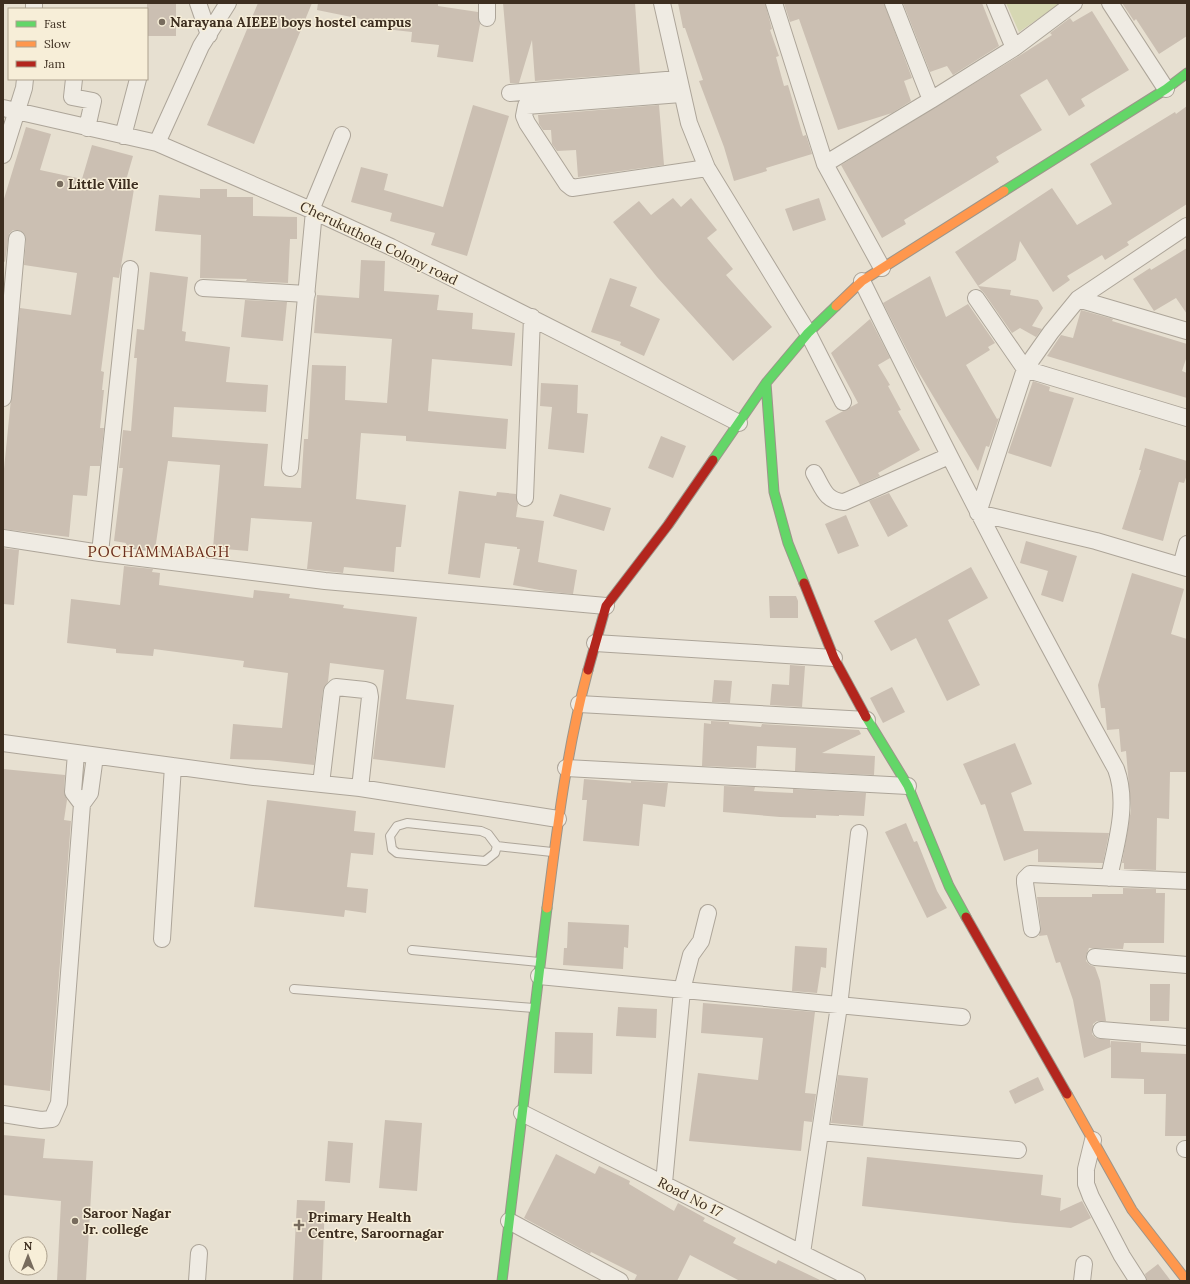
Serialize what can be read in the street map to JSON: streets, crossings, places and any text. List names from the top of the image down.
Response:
{
  "streets": {
    "street": ["Cherukuthota Colony road", "Road No 17"]
  },
  "districts": ["POCHAMMABAGH"],
  "places": {
    "other": ["Narayana AIEEE boys hostel campus", "Little Ville", "Saroor Nagar Jr. college"],
    "health": ["Primary Health Centre, Saroornagar"]
  },
  "legend": ["Fast", "Slow", "Jam"],
  "north": "top"
}
